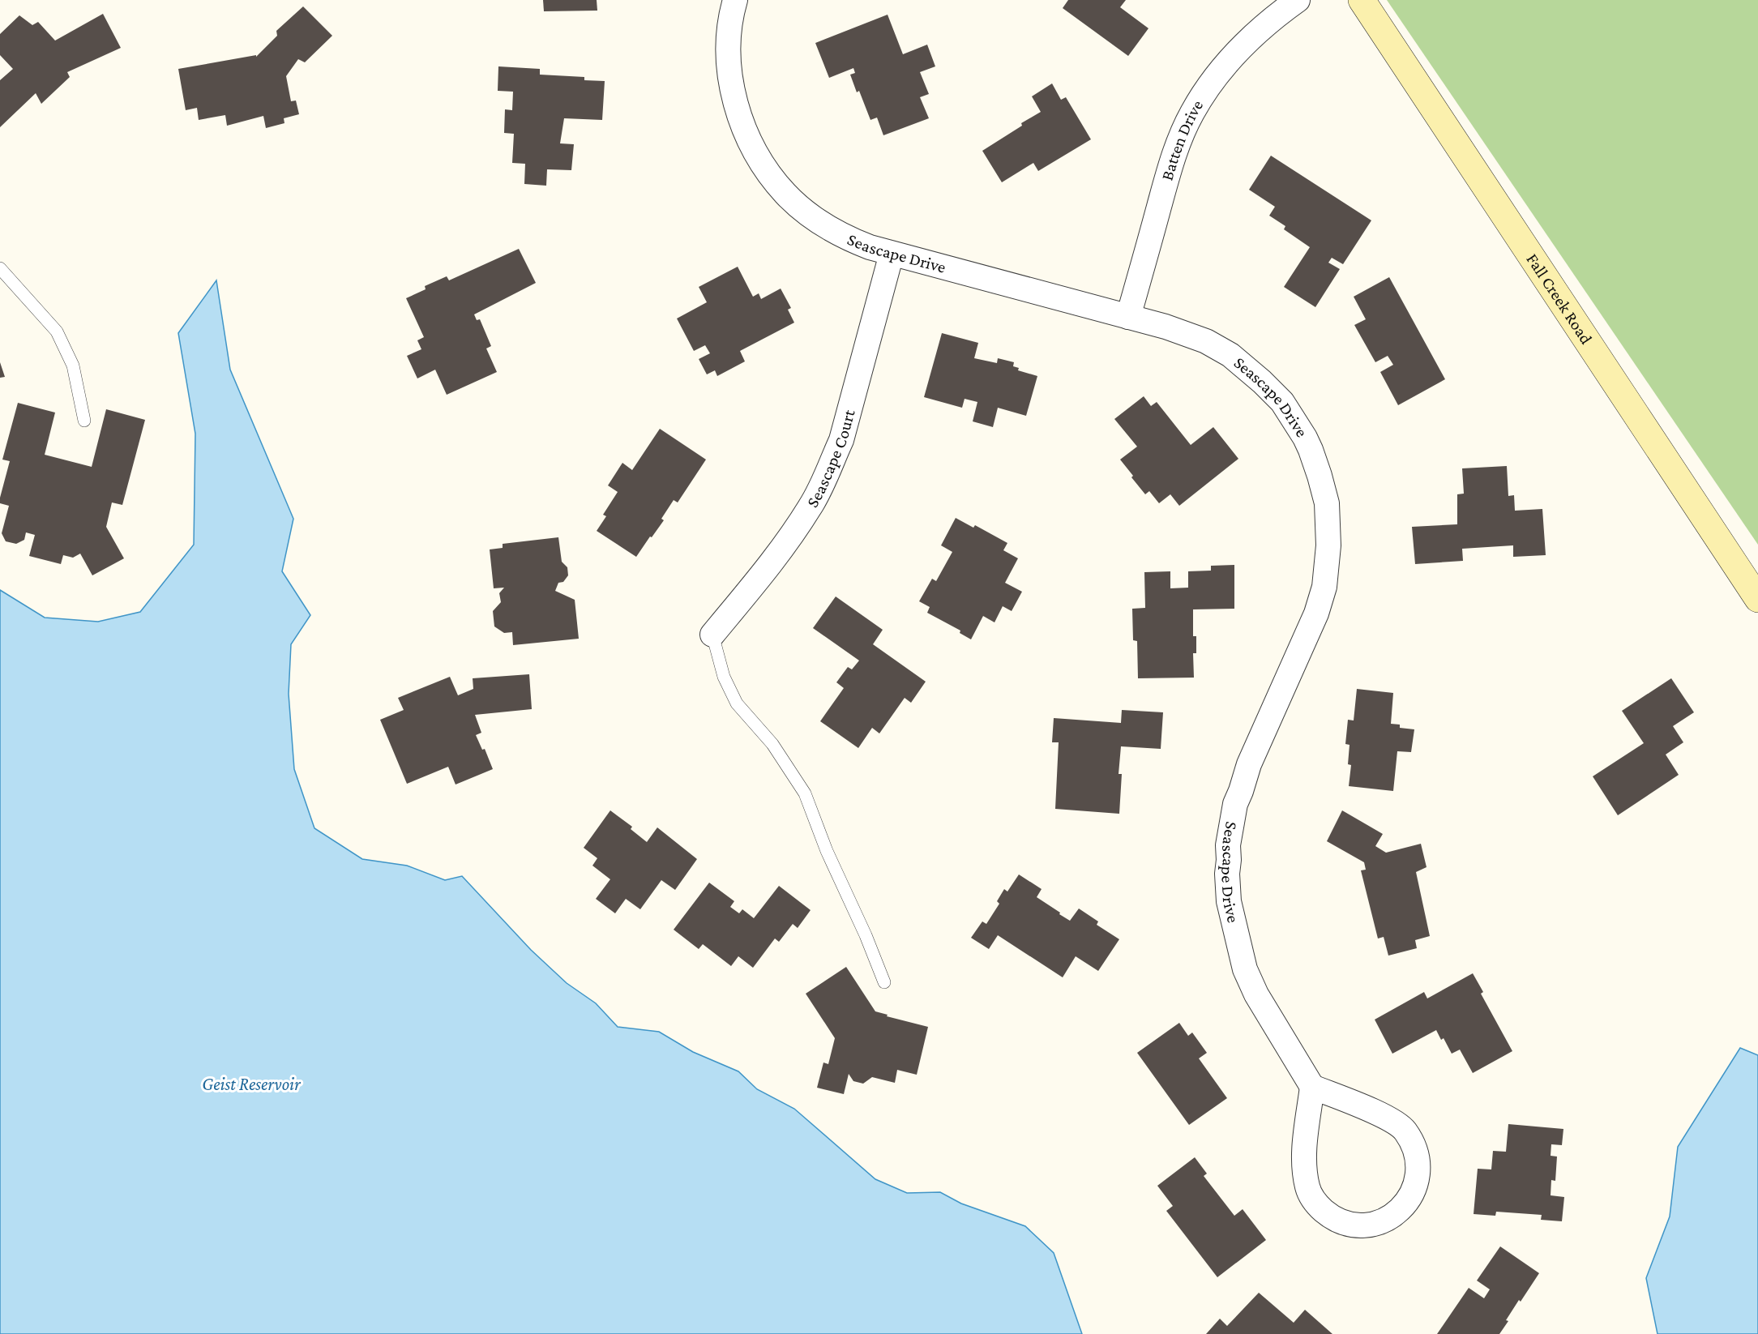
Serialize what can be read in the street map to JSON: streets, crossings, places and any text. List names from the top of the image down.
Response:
{
  "streets": {
    "main road": ["Fall Creek Road"],
    "street": ["Batten Drive", "Seascape Drive", "Seascape Court"]
  },
  "crossings": [
    ["Batten Drive", "Seascape Drive"],
    ["Seascape Drive", "Seascape Court"]
  ],
  "water": ["Geist Reservoir"]
}
